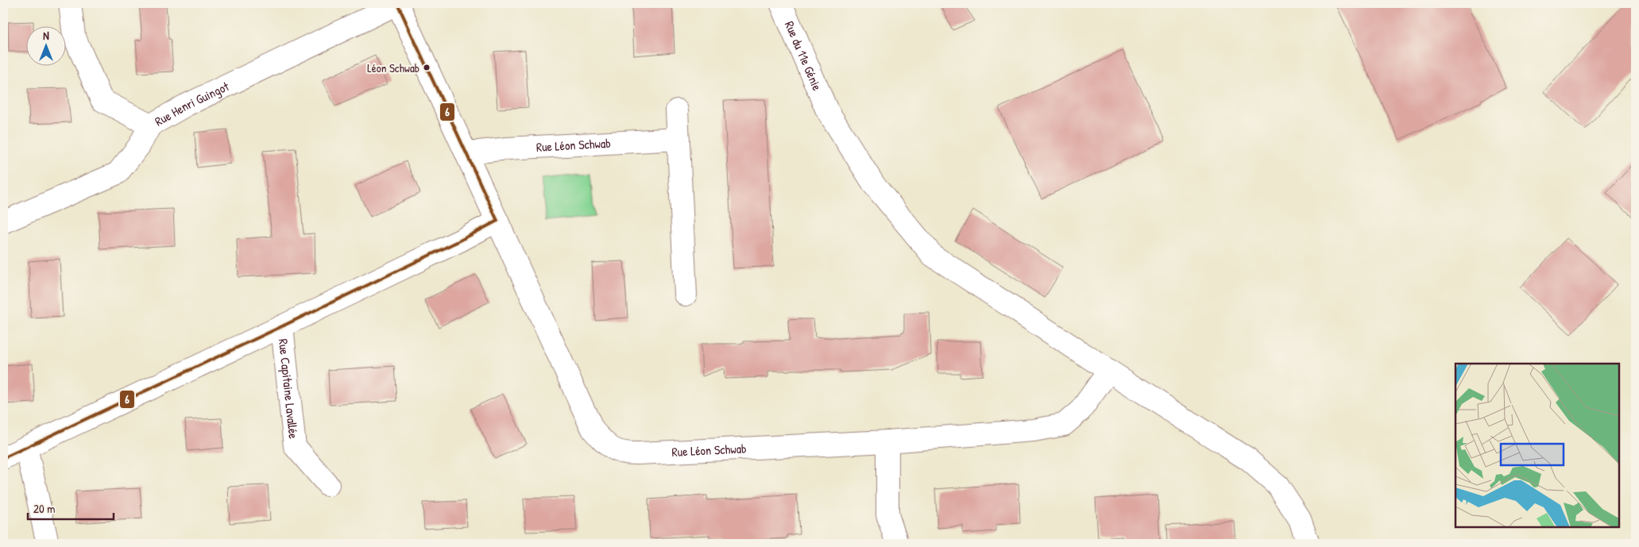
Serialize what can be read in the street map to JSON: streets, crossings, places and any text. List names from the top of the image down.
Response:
{
  "streets": {
    "street": [
      "Rue du 11e Génie",
      "Rue Henri Guingot",
      "Rue Léon Schwab",
      "Rue Capitaine Lavallée"
    ]
  },
  "crossings": [
    ["Rue du 11e Génie", "Rue Léon Schwab"],
    ["Rue Henri Guingot", "Rue Léon Schwab"],
    ["Rue Léon Schwab", "Rue Capitaine Lavallée"]
  ],
  "places": ["Léon Schwab"],
  "lines": ["transit line 6"],
  "scale_bar": "20 m",
  "north": "top"
}
